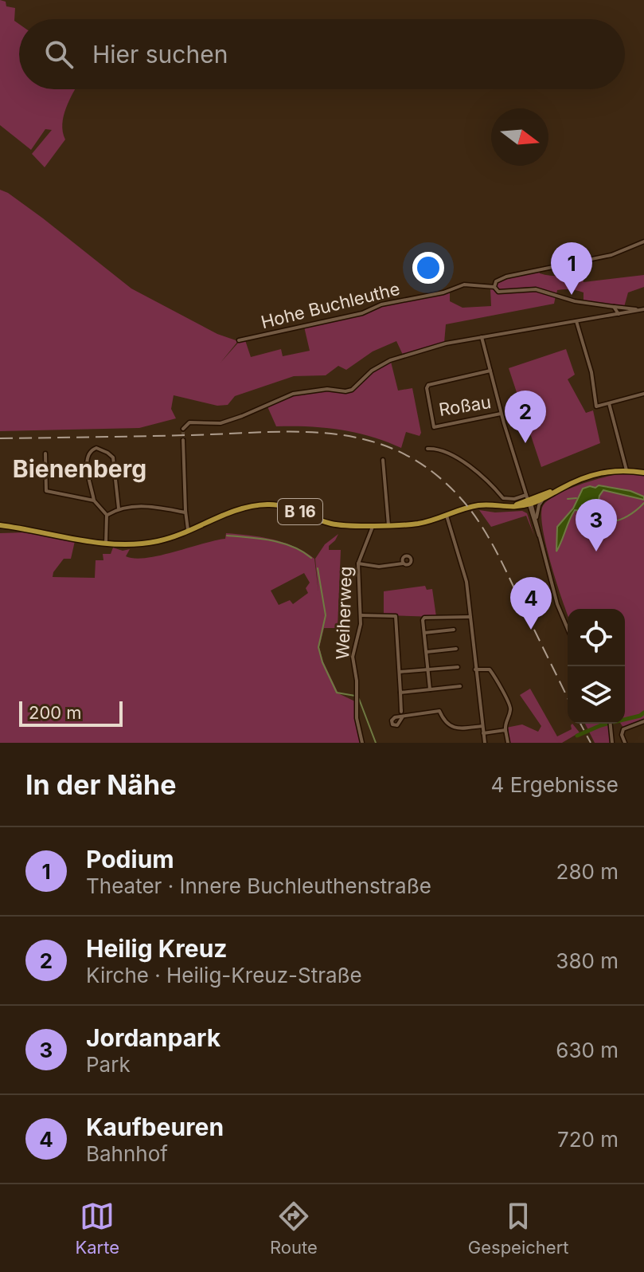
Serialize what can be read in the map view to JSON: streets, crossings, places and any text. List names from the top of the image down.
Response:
{
  "streets": {
    "main road": ["B 16"],
    "street": ["Hohe Buchleuthe", "Roßau", "Weiherweg"]
  },
  "crossings": [
    ["B 16", "Weiherweg"]
  ],
  "districts": ["Bienenberg"],
  "scale_bar": "200 m",
  "north": "right",
  "page": {
    "search": "Hier suchen",
    "pins": [
      "1",
      "2",
      "3",
      "4"
    ],
    "scale": "200 m",
    "heading": ["In der Nähe", "4 Ergebnisse"],
    "list": [
      {
        "mark": "1",
        "name": "Podium",
        "note": "Theater · Innere Buchleuthenstraße",
        "value": "280 m"
      },
      {
        "mark": "2",
        "name": "Heilig Kreuz",
        "note": "Kirche · Heilig-Kreuz-Straße",
        "value": "380 m"
      },
      {
        "mark": "3",
        "name": "Jordanpark",
        "note": "Park",
        "value": "630 m"
      },
      {
        "mark": "4",
        "name": "Kaufbeuren",
        "note": "Bahnhof",
        "value": "720 m"
      }
    ],
    "nav": ["Karte", "Route", "Gespeichert"]
  }
}
